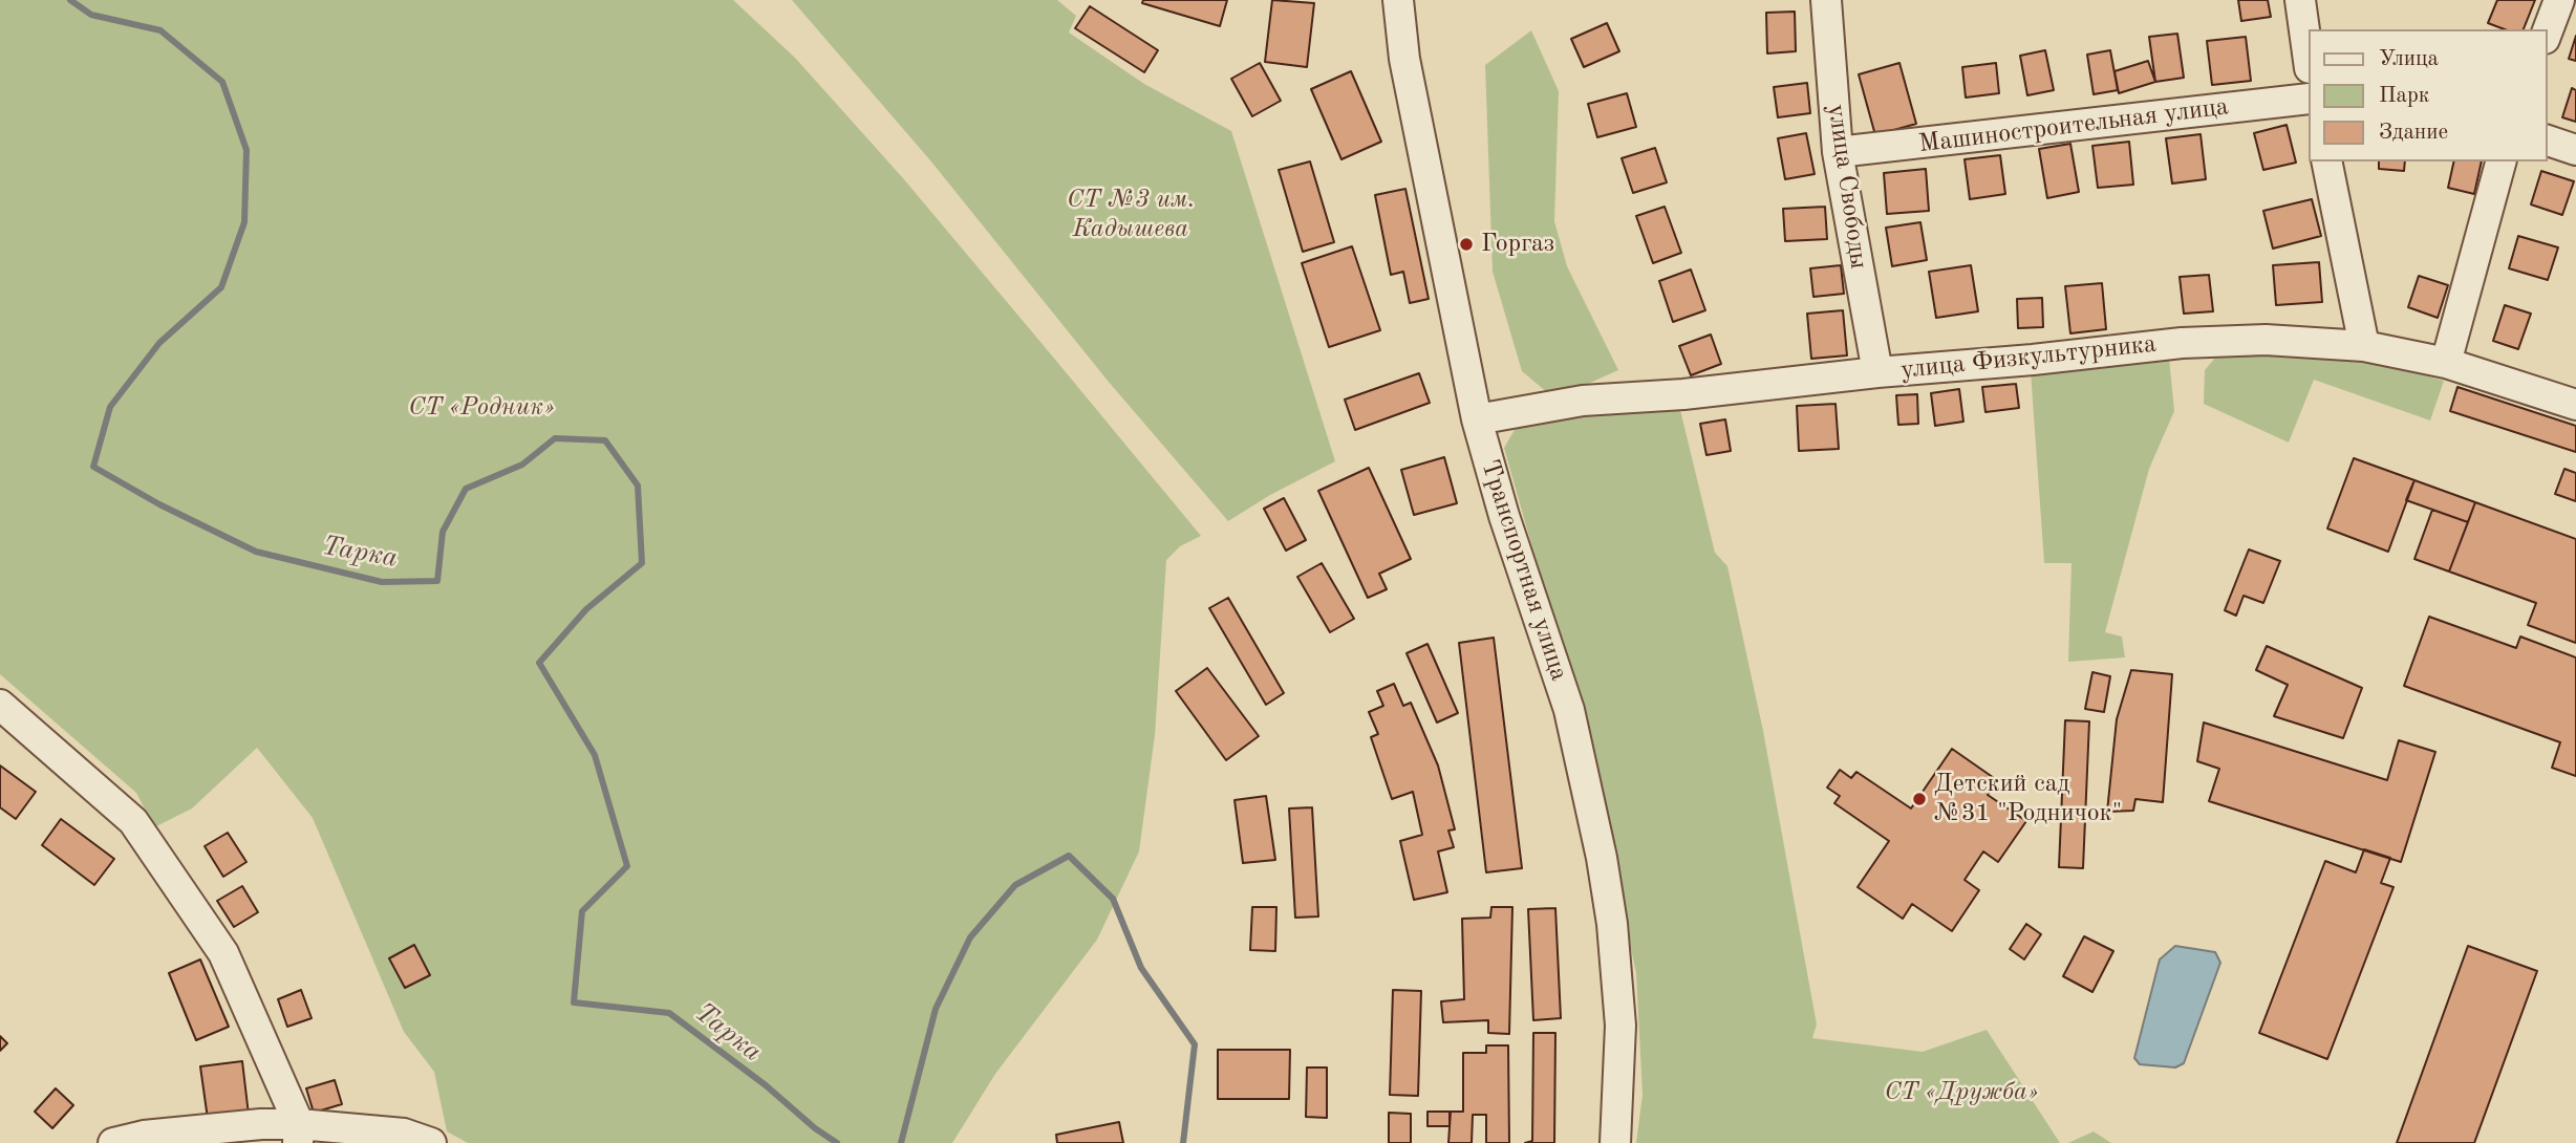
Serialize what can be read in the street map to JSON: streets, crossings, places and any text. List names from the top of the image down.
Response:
{
  "streets": {
    "street": [
      "Машиностроительная улица",
      "улица Свободы",
      "улица Физкультурника",
      "Транспортная улица"
    ]
  },
  "crossings": [
    ["Машиностроительная улица", "улица Свободы"],
    ["улица Свободы", "улица Физкультурника"],
    ["улица Физкультурника", "Транспортная улица"]
  ],
  "water": ["Тарка"],
  "parks": ["СТ №3 им. Кадышева", "СТ «Родник»", "СТ «Дружба»"],
  "places": ["Горгаз", "Детский сад №31 \"Родничок\""],
  "legend": ["Улица", "Парк", "Здание"]
}
